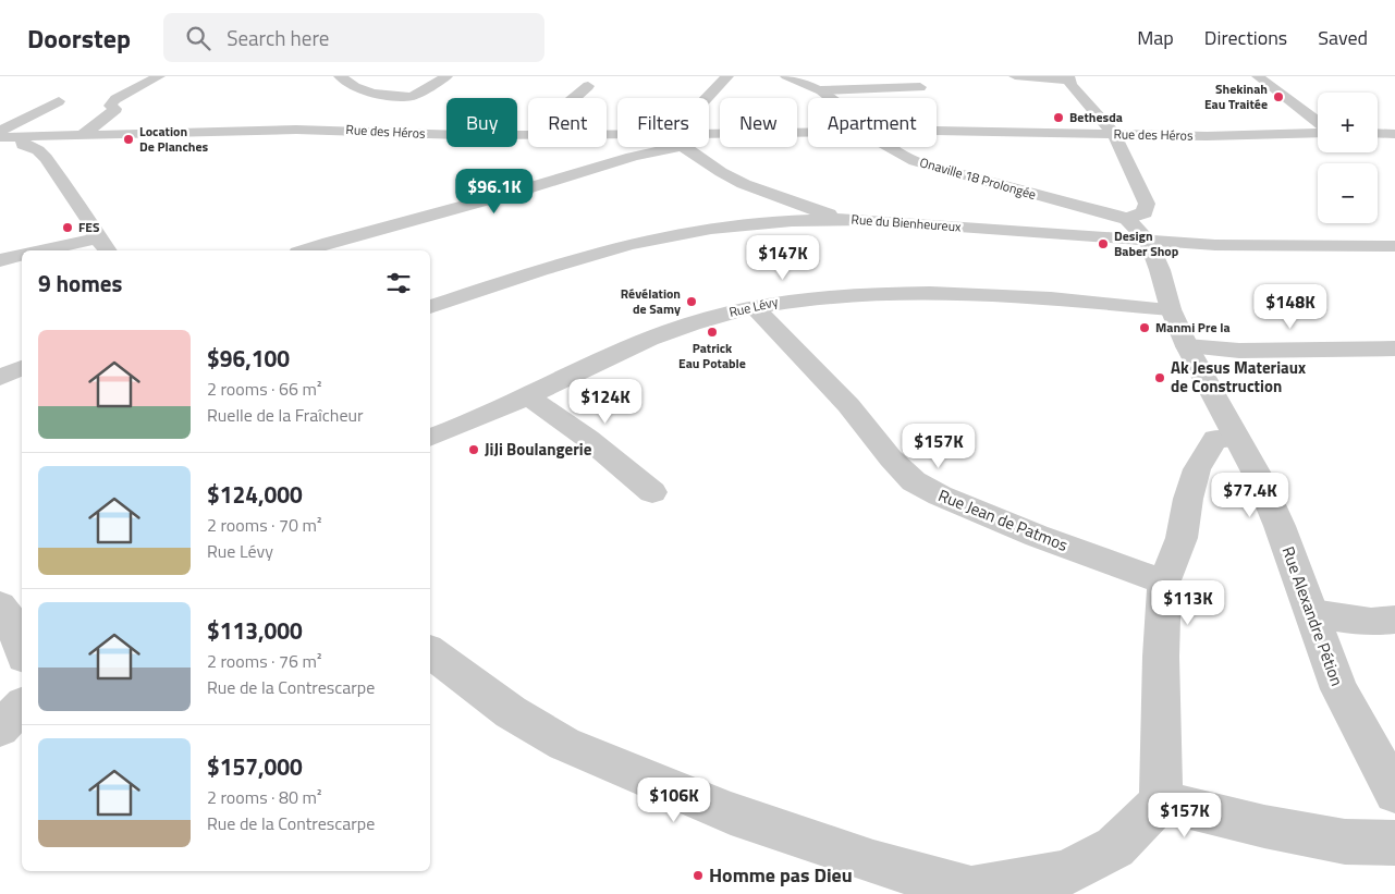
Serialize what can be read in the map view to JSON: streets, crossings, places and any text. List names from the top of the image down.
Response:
{
  "streets": {
    "street": [
      "Rue des Héros",
      "Onaville 18 Prolongée",
      "Rue du Bienheureux",
      "Rue Lévy",
      "Rue Jean de Patmos",
      "Rue Alexandre Pétion"
    ]
  },
  "crossings": [
    ["Onaville 18 Prolongée", "Rue Alexandre Pétion"],
    ["Rue du Bienheureux", "Rue Alexandre Pétion"],
    ["Rue Lévy", "Rue Jean de Patmos"],
    ["Rue Lévy", "Rue Alexandre Pétion"]
  ],
  "places": [
    "Shekinah Eau Traitée",
    "Bethesda",
    "Location De Planches",
    "FES",
    "Design Baber Shop",
    "Révélation de Samy",
    "Manmi Pre la",
    "Patrick Eau Potable",
    "Ak Jesus Materiaux de Construction",
    "JiJi Boulangerie",
    "Homme pas Dieu"
  ],
  "page": {
    "header": "Doorstep",
    "search": "Search here",
    "nav": ["Map", "Directions", "Saved"],
    "map_buttons": ["+", "−"],
    "chip": [
      "Buy",
      "Rent",
      "Filters",
      "New",
      "Apartment"
    ],
    "price": [
      "$96.1K",
      "$147K",
      "$148K",
      "$124K",
      "$157K",
      "$77.4K",
      "$113K",
      "$106K",
      "$157K"
    ],
    "heading": "9 homes",
    "list": [
      {
        "name": "$96,100",
        "note": "2 rooms · 66 m² · Ruelle de la Fraîcheur"
      },
      {
        "name": "$124,000",
        "note": "2 rooms · 70 m² · Rue Lévy"
      },
      {
        "name": "$113,000",
        "note": "2 rooms · 76 m² · Rue de la Contrescarpe"
      },
      {
        "name": "$157,000",
        "note": "2 rooms · 80 m² · Rue de la Contrescarpe"
      }
    ]
  }
}
